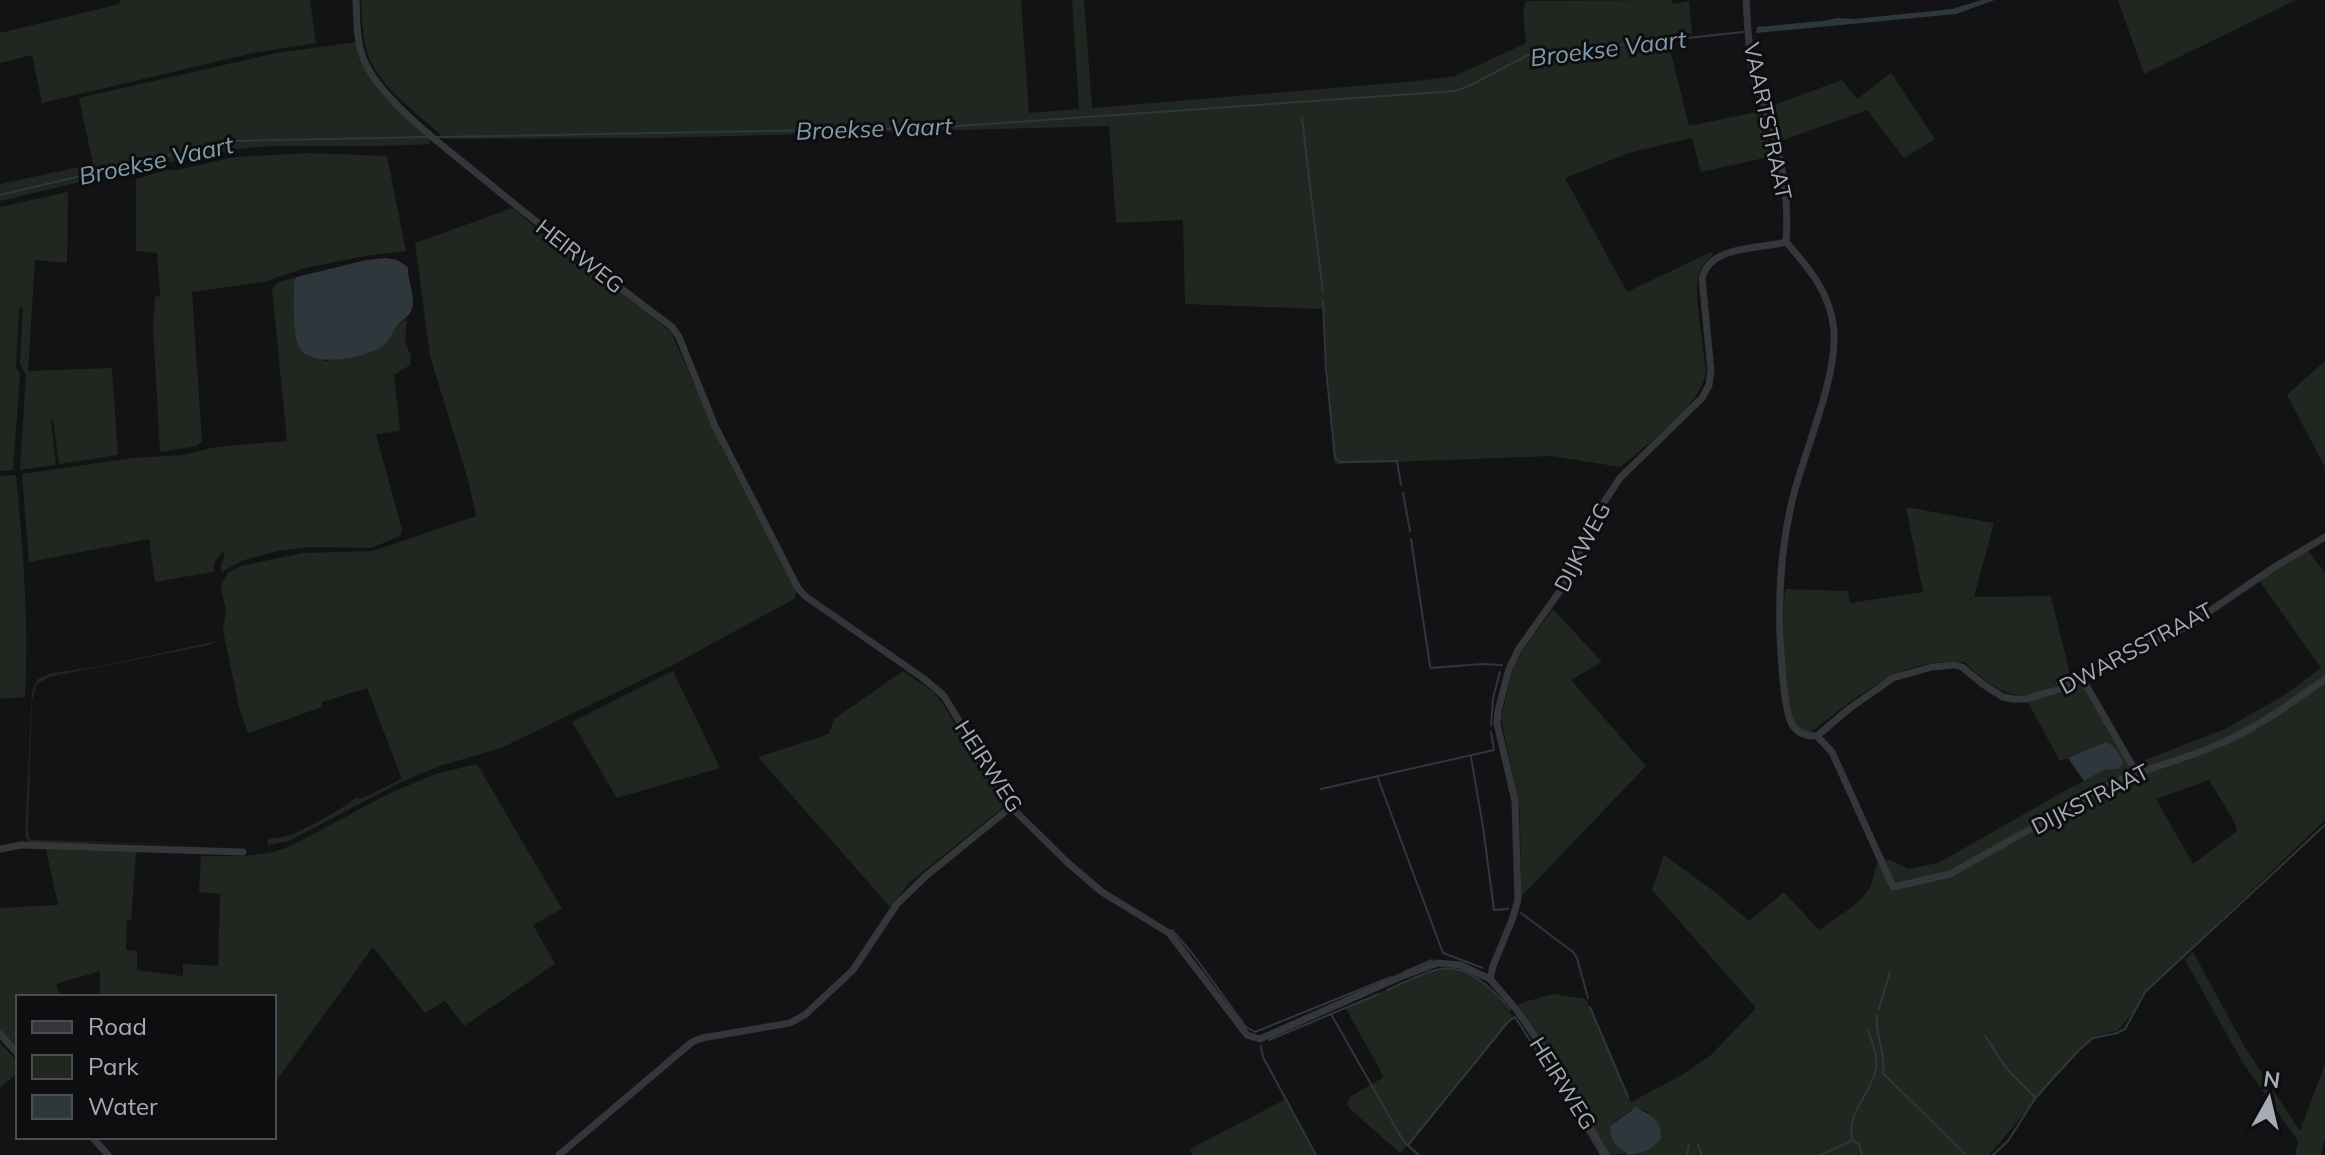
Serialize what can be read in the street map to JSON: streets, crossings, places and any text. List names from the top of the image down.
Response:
{
  "streets": {
    "street": [
      "VAARTSTRAAT",
      "HEIRWEG",
      "DIJKWEG",
      "DWARSSTRAAT",
      "DIJKSTRAAT"
    ]
  },
  "crossings": [
    ["VAARTSTRAAT", "DIJKWEG"],
    ["HEIRWEG", "DIJKWEG"],
    ["DWARSSTRAAT", "DIJKSTRAAT"]
  ],
  "water": ["Broekse Vaart"],
  "legend": ["Road", "Park", "Water"],
  "north": "top"
}
